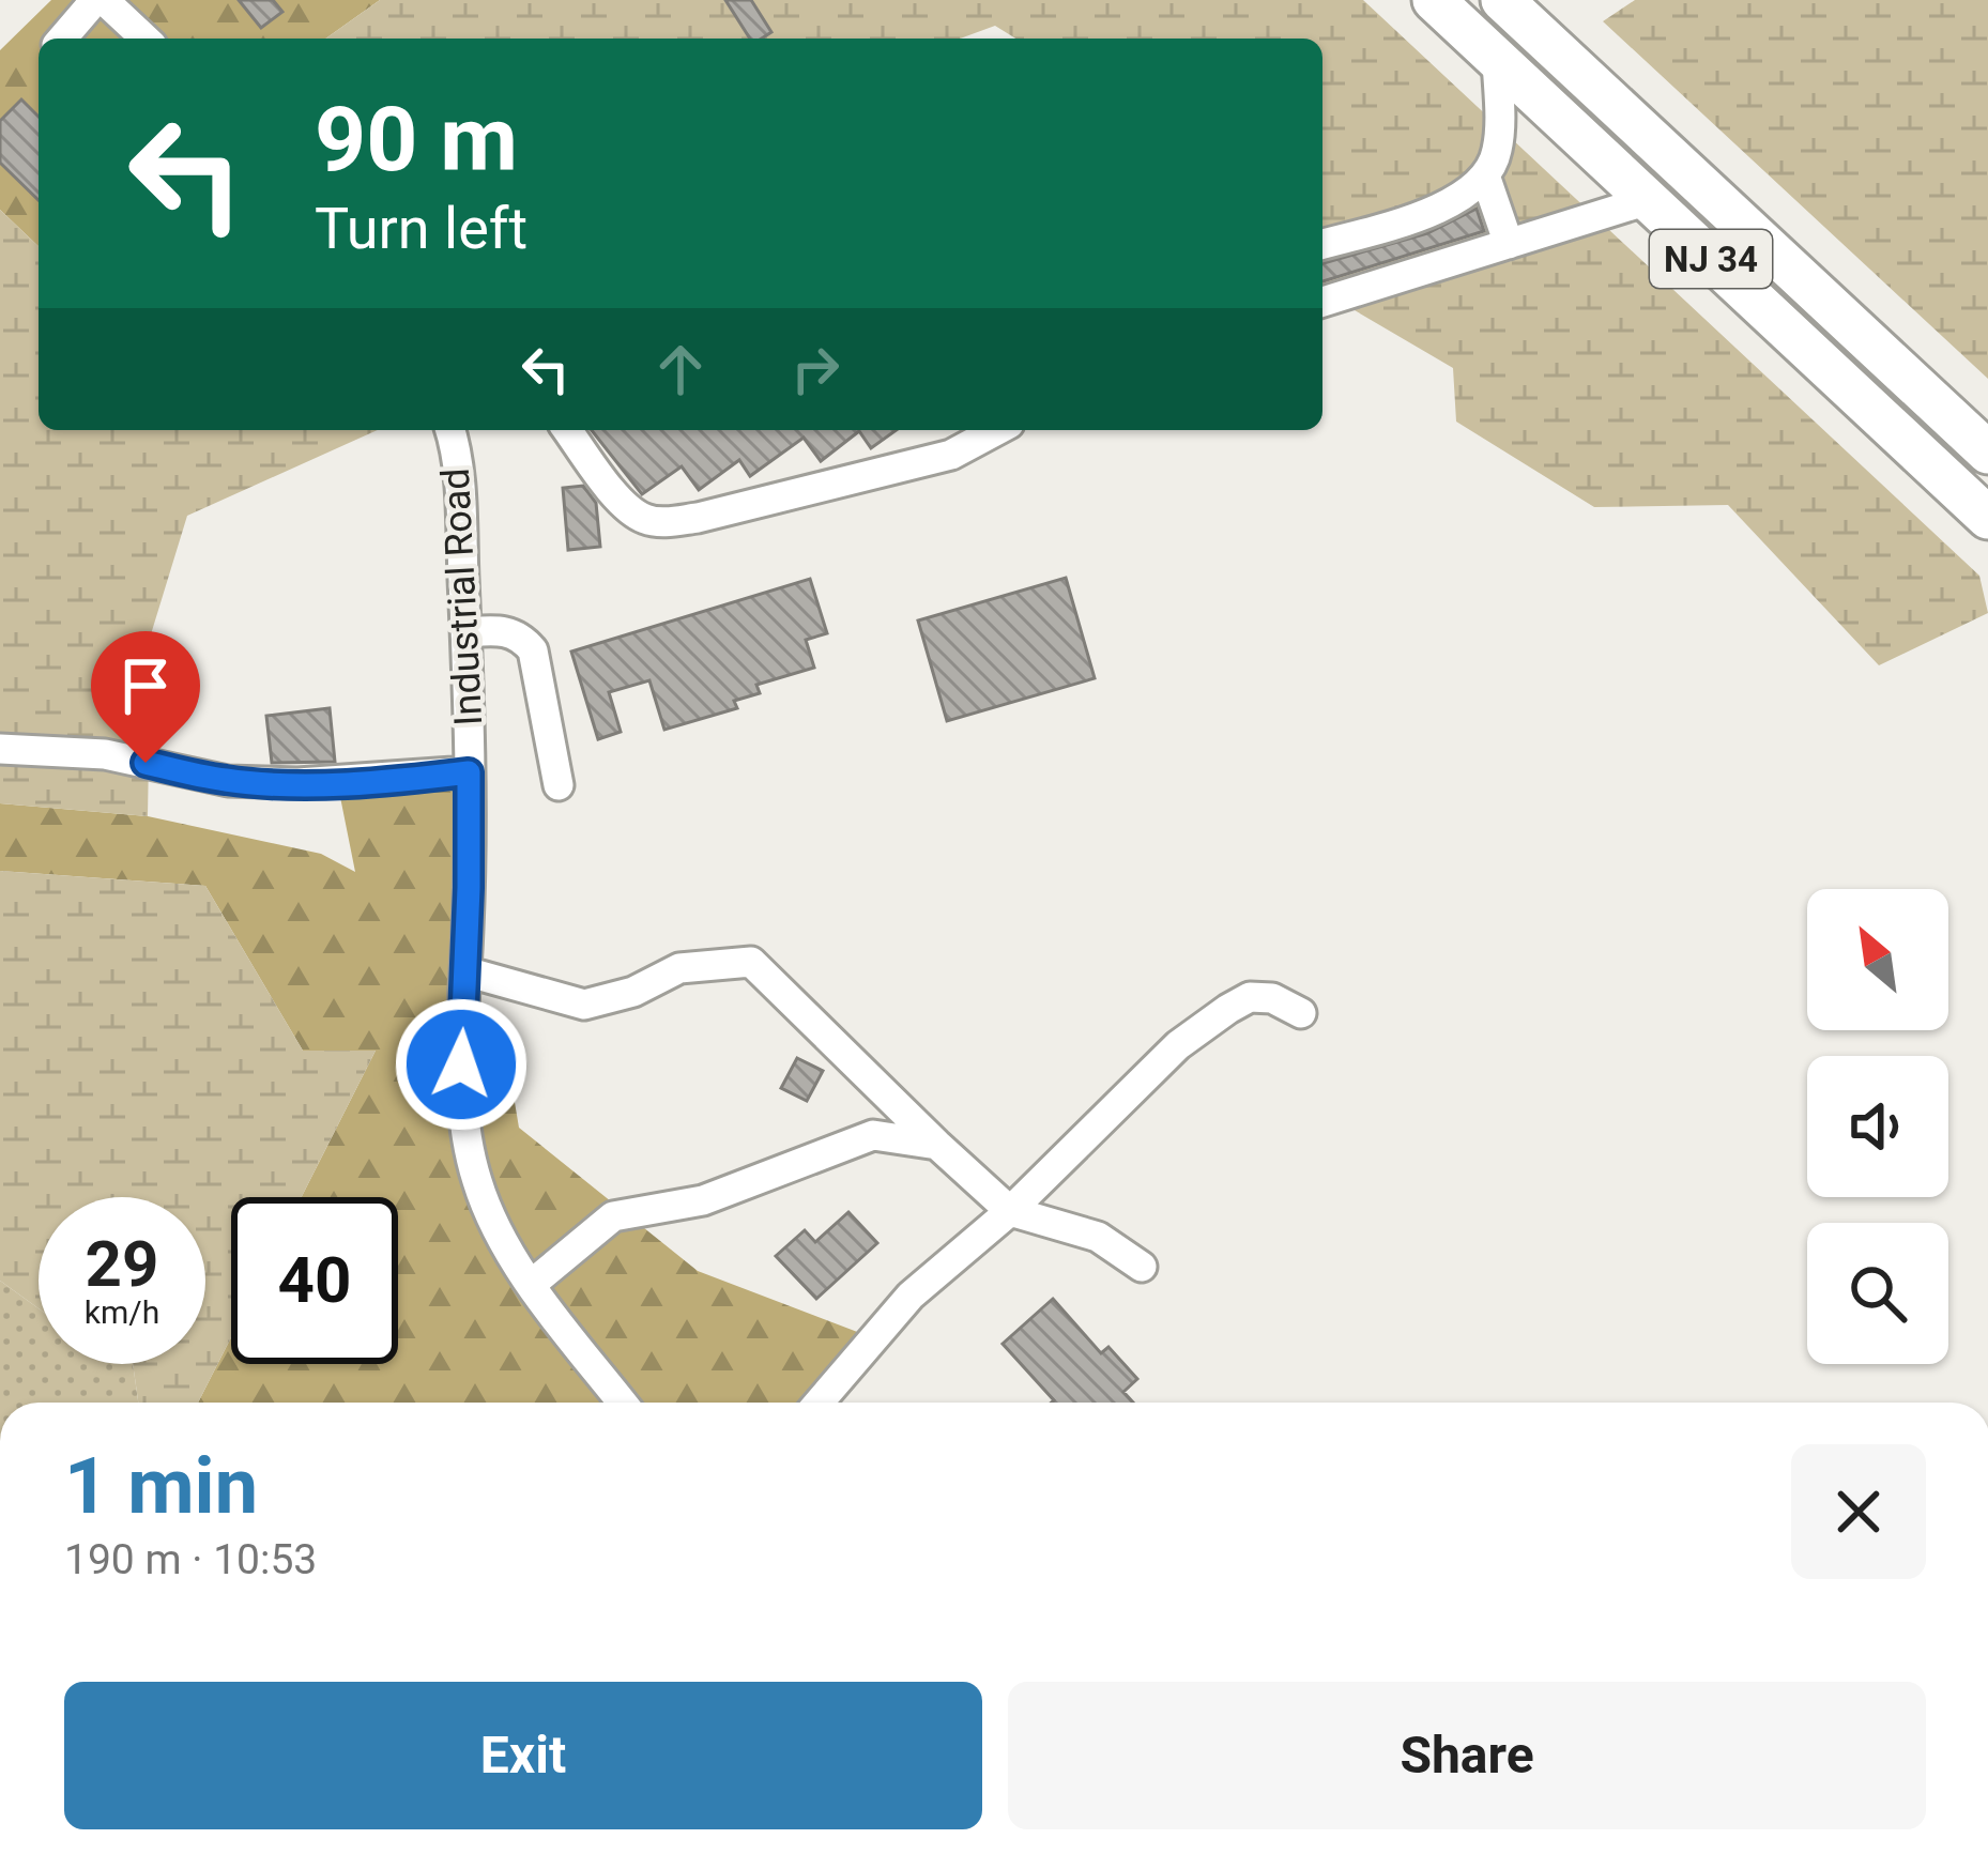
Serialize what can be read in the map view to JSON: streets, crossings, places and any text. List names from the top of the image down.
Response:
{
  "streets": {
    "highway": ["NJ 34"],
    "street": ["Industrial Road"]
  },
  "north": "top left",
  "page": {
    "turn": ["90 m", "Turn left"],
    "speed": "29 km/h",
    "limit": "40",
    "heading": ["1 min", "190 m · 10:53"],
    "buttons": ["Exit", "Share"]
  }
}
